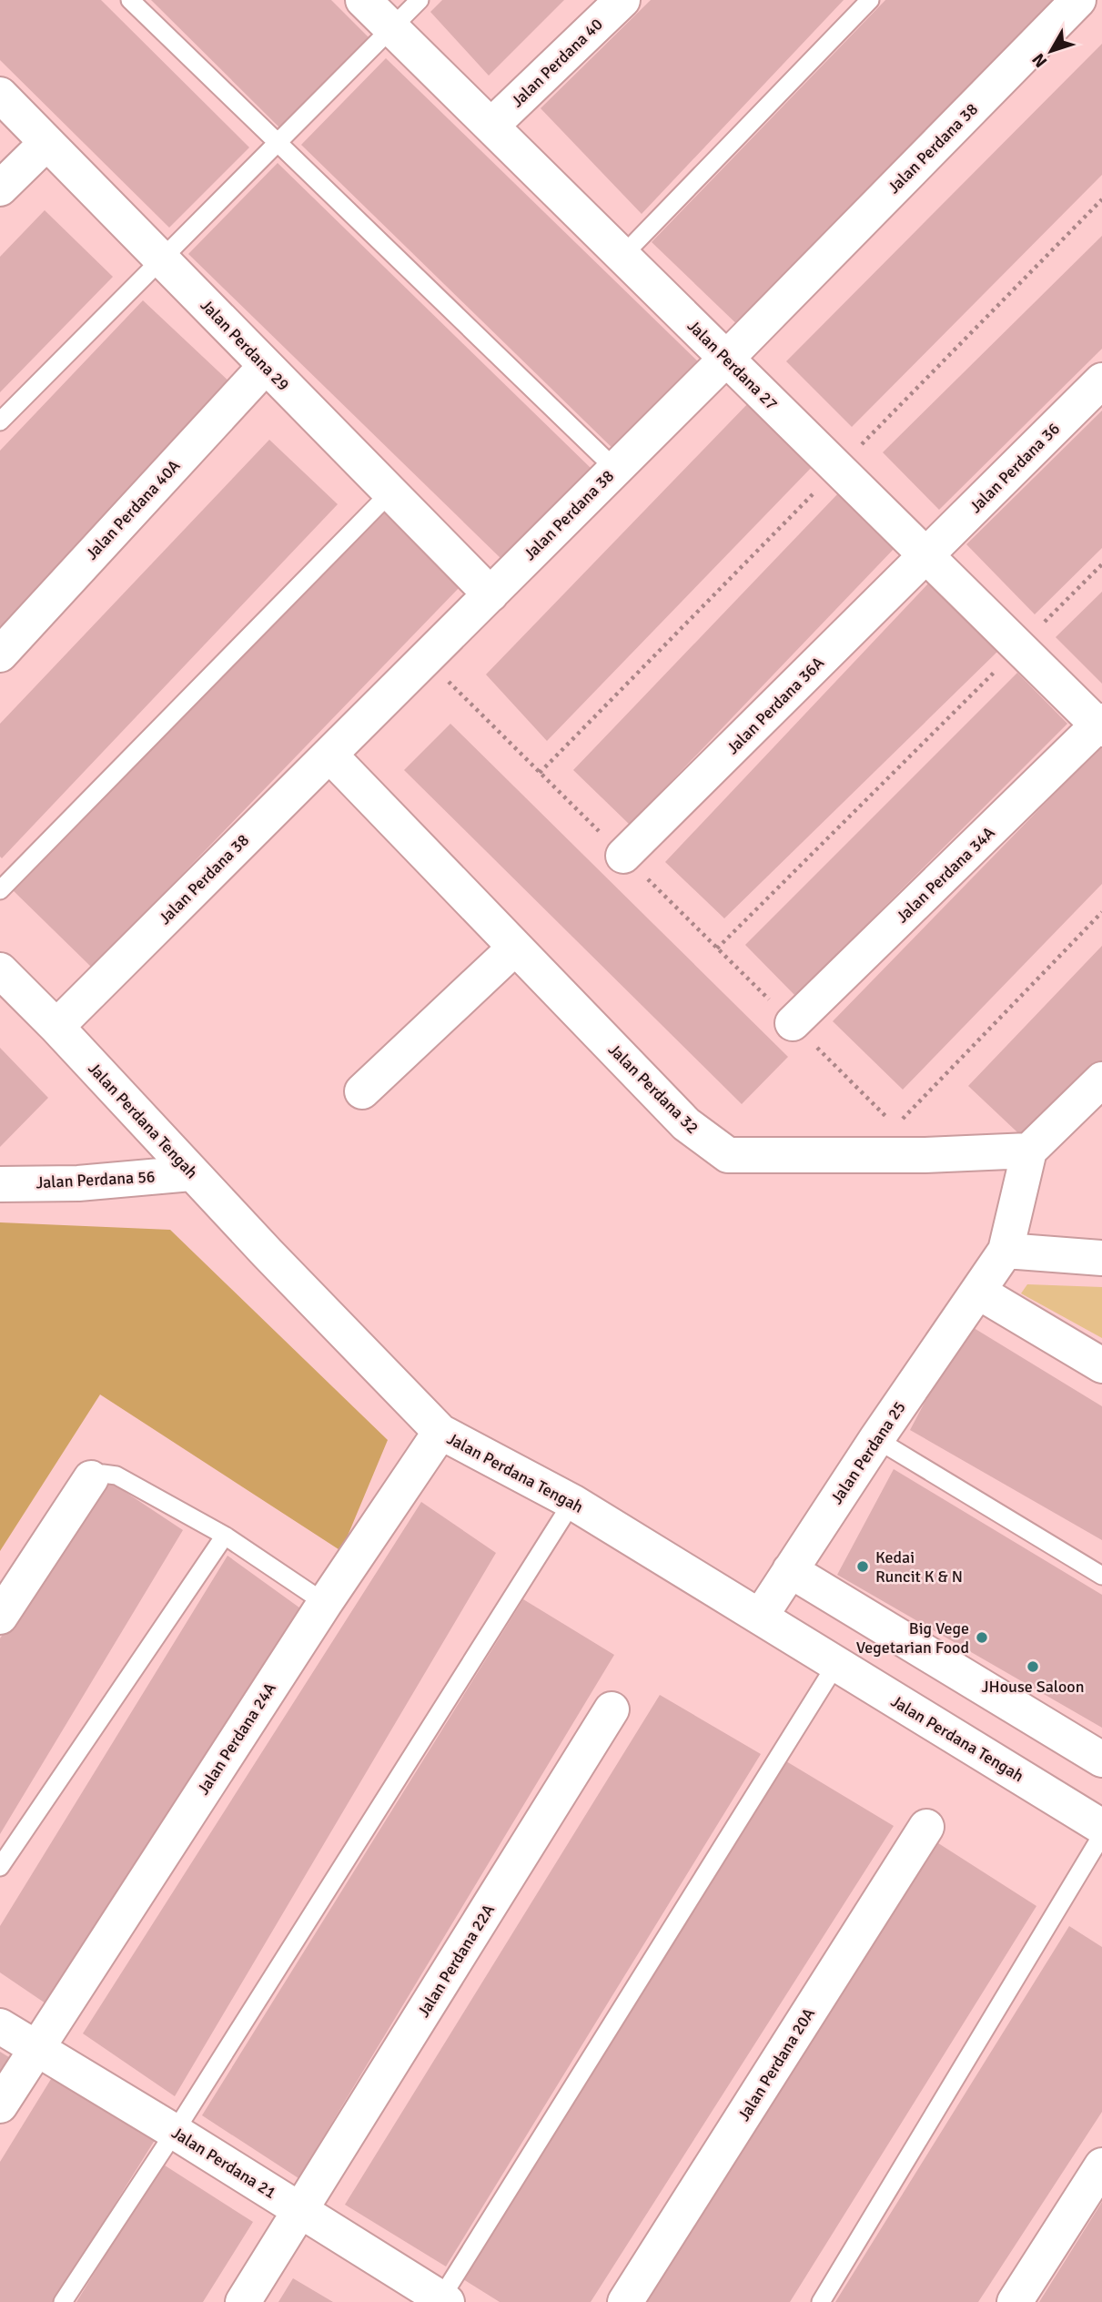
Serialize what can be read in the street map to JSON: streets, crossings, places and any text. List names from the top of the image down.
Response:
{
  "streets": {
    "street": [
      "Jalan Perdana 40",
      "Jalan Perdana 38",
      "Jalan Perdana 29",
      "Jalan Perdana 27",
      "Jalan Perdana 36",
      "Jalan Perdana 40A",
      "Jalan Perdana 36A",
      "Jalan Perdana 34A",
      "Jalan Perdana 32",
      "Jalan Perdana Tengah",
      "Jalan Perdana 56",
      "Jalan Perdana 25",
      "Jalan Perdana 24A",
      "Jalan Perdana 22A",
      "Jalan Perdana 20A",
      "Jalan Perdana 21"
    ]
  },
  "crossings": [
    ["Jalan Perdana 40", "Jalan Perdana 27"],
    ["Jalan Perdana 38", "Jalan Perdana 29"],
    ["Jalan Perdana 38", "Jalan Perdana 27"],
    ["Jalan Perdana 38", "Jalan Perdana 32"],
    ["Jalan Perdana 38", "Jalan Perdana Tengah"],
    ["Jalan Perdana 29", "Jalan Perdana 40A"],
    ["Jalan Perdana 27", "Jalan Perdana 36"],
    ["Jalan Perdana 27", "Jalan Perdana 36A"],
    ["Jalan Perdana 27", "Jalan Perdana 34A"],
    ["Jalan Perdana 36", "Jalan Perdana 36A"],
    ["Jalan Perdana 32", "Jalan Perdana 25"],
    ["Jalan Perdana Tengah", "Jalan Perdana 56"],
    ["Jalan Perdana Tengah", "Jalan Perdana 25"],
    ["Jalan Perdana Tengah", "Jalan Perdana 24A"],
    ["Jalan Perdana 24A", "Jalan Perdana 21"],
    ["Jalan Perdana 22A", "Jalan Perdana 21"]
  ],
  "places": ["Kedai Runcit K & N", "Big Vege Vegetarian Food", "JHouse Saloon"],
  "north": "bottom left"
}
